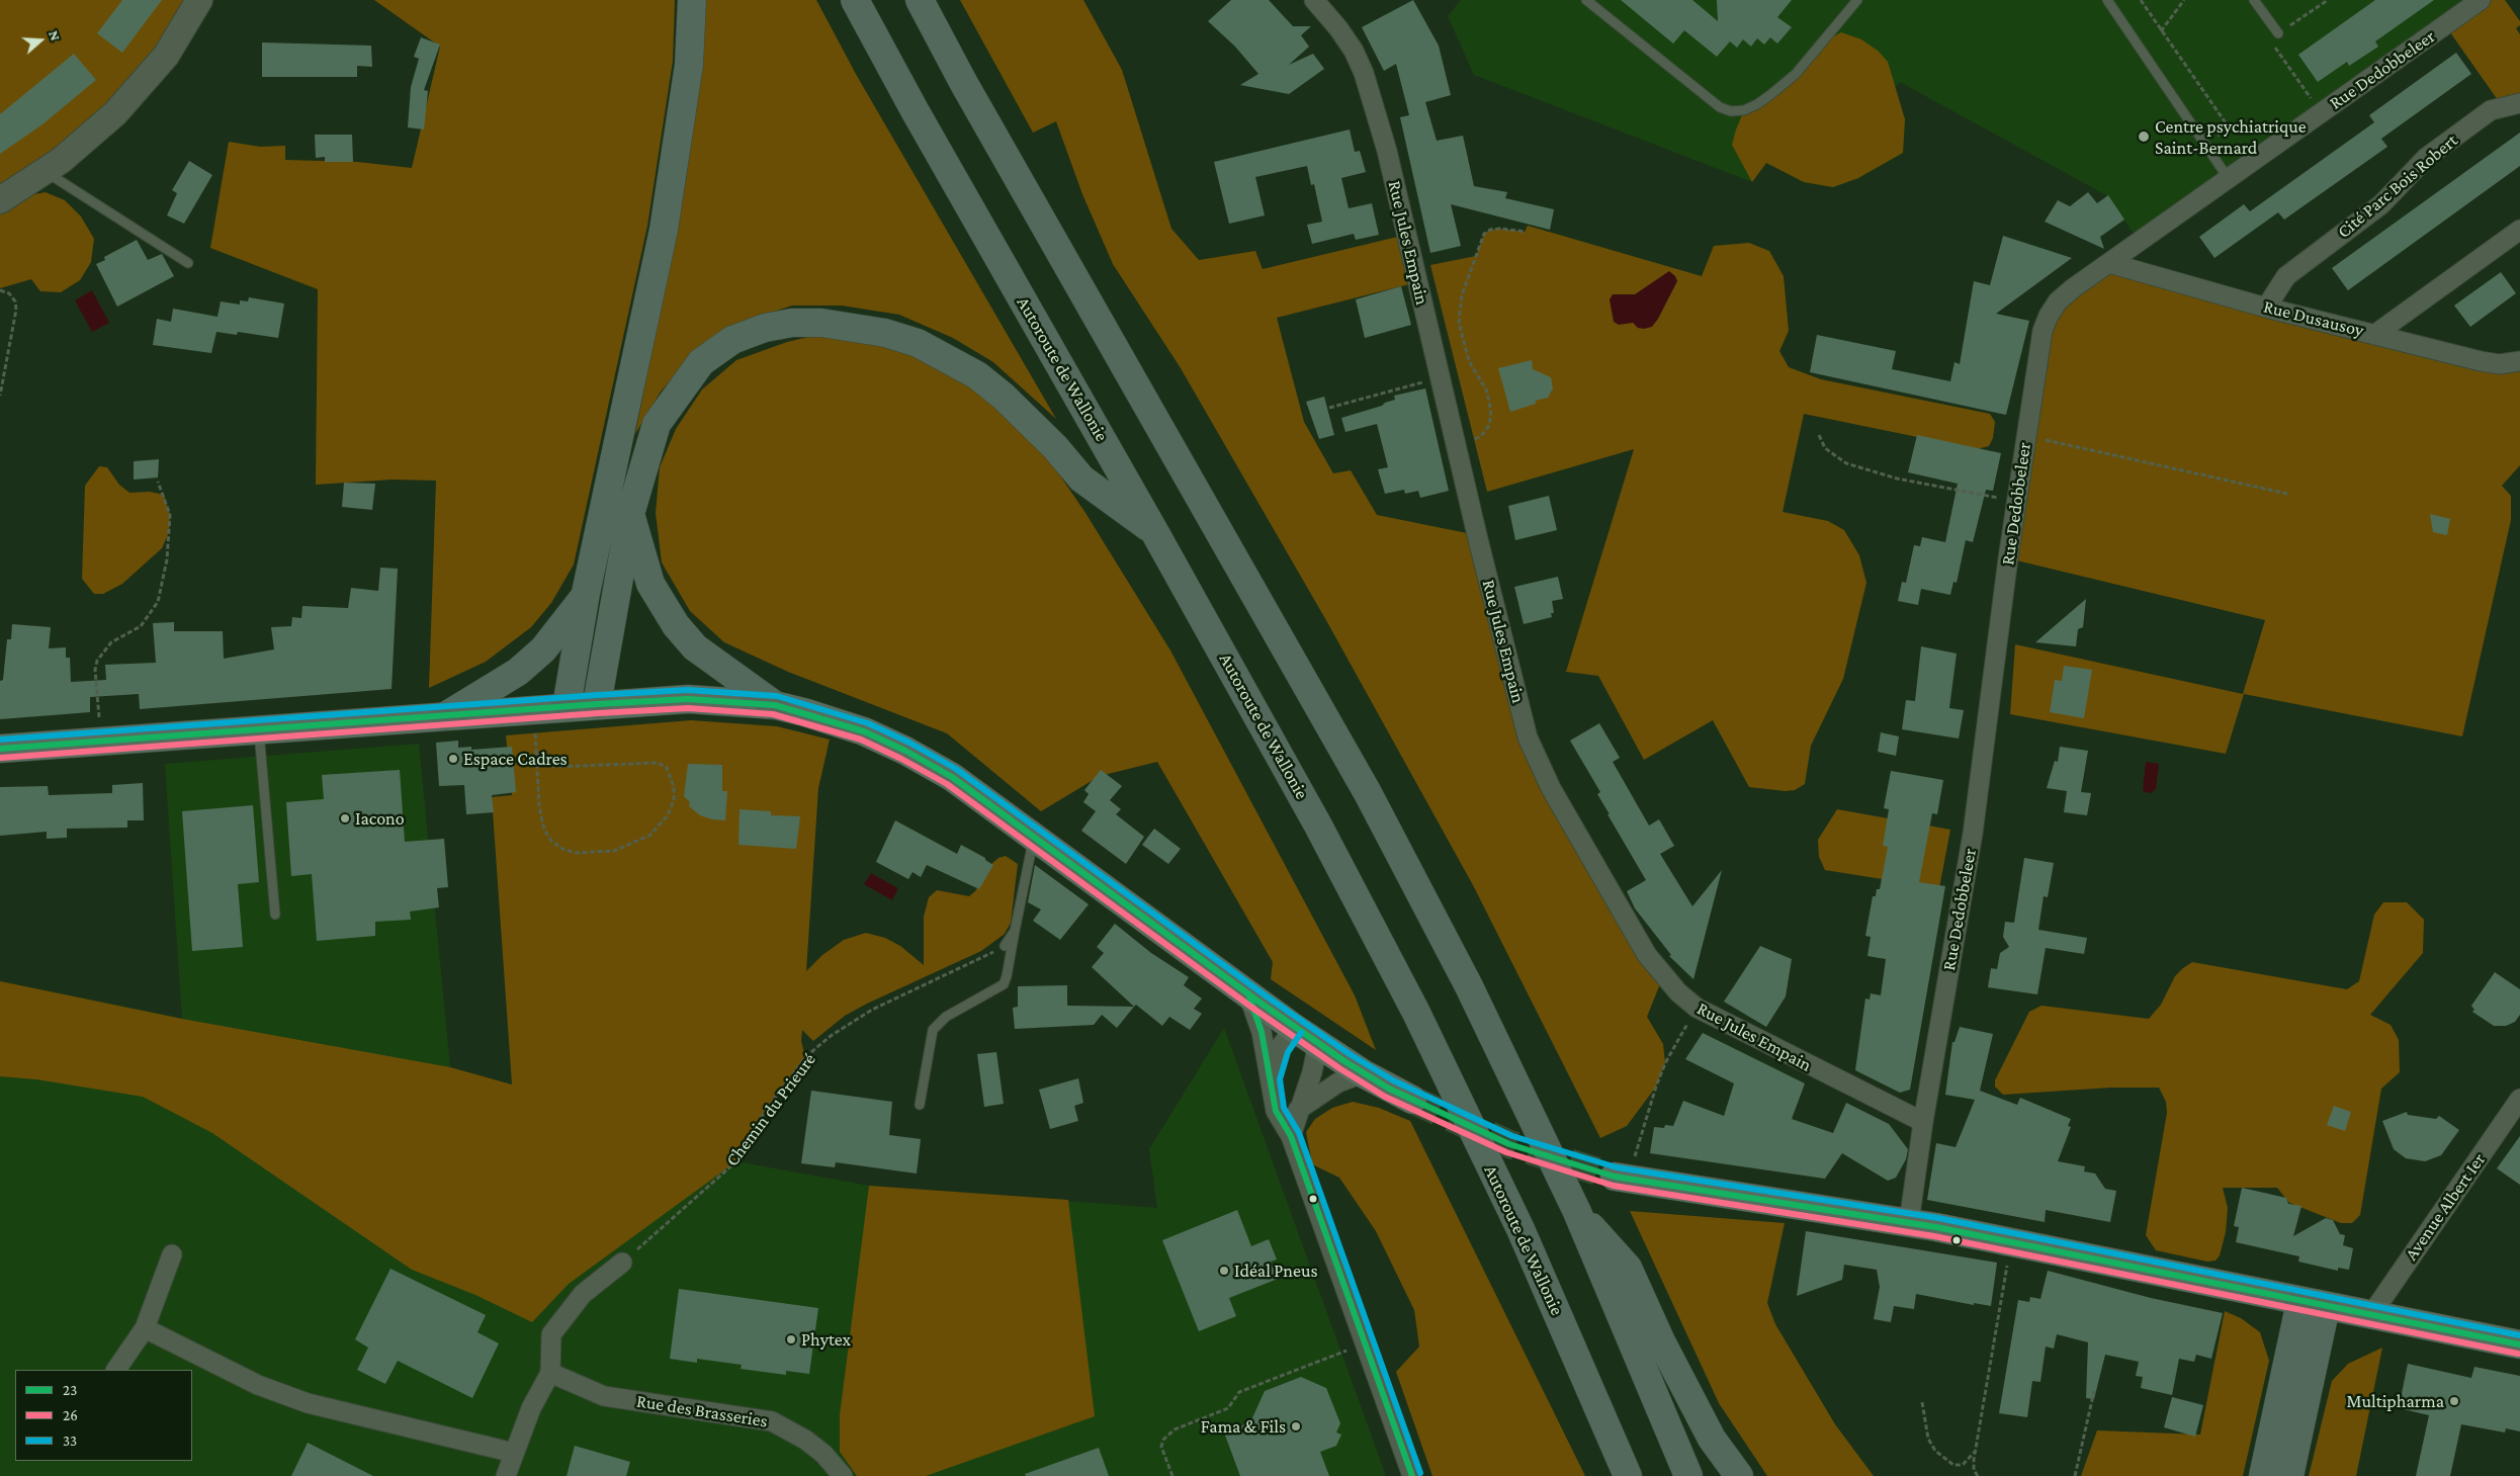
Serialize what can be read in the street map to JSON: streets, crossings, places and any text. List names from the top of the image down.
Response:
{
  "streets": {
    "highway": ["Autoroute de Wallonie"],
    "street": [
      "Rue Dedobbeleer",
      "Cité Parc Bois Robert",
      "Rue Jules Empain",
      "Rue Dusausoy",
      "Avenue Albert Ier",
      "Rue des Brasseries"
    ],
    "path": ["Chemin du Prieuré"]
  },
  "crossings": [
    ["Rue Dedobbeleer", "Rue Jules Empain"],
    ["Rue Dedobbeleer", "Rue Dusausoy"],
    ["Cité Parc Bois Robert", "Rue Dusausoy"]
  ],
  "places": [
    "Centre psychiatrique Saint-Bernard",
    "Espace Cadres",
    "Iacono",
    "Idéal Pneus",
    "Phytex",
    "Multipharma",
    "Fama & Fils"
  ],
  "lines": ["transit line 33", "transit line 23", "transit line 26"],
  "legend": ["23", "26", "33"],
  "north": "right"
}
